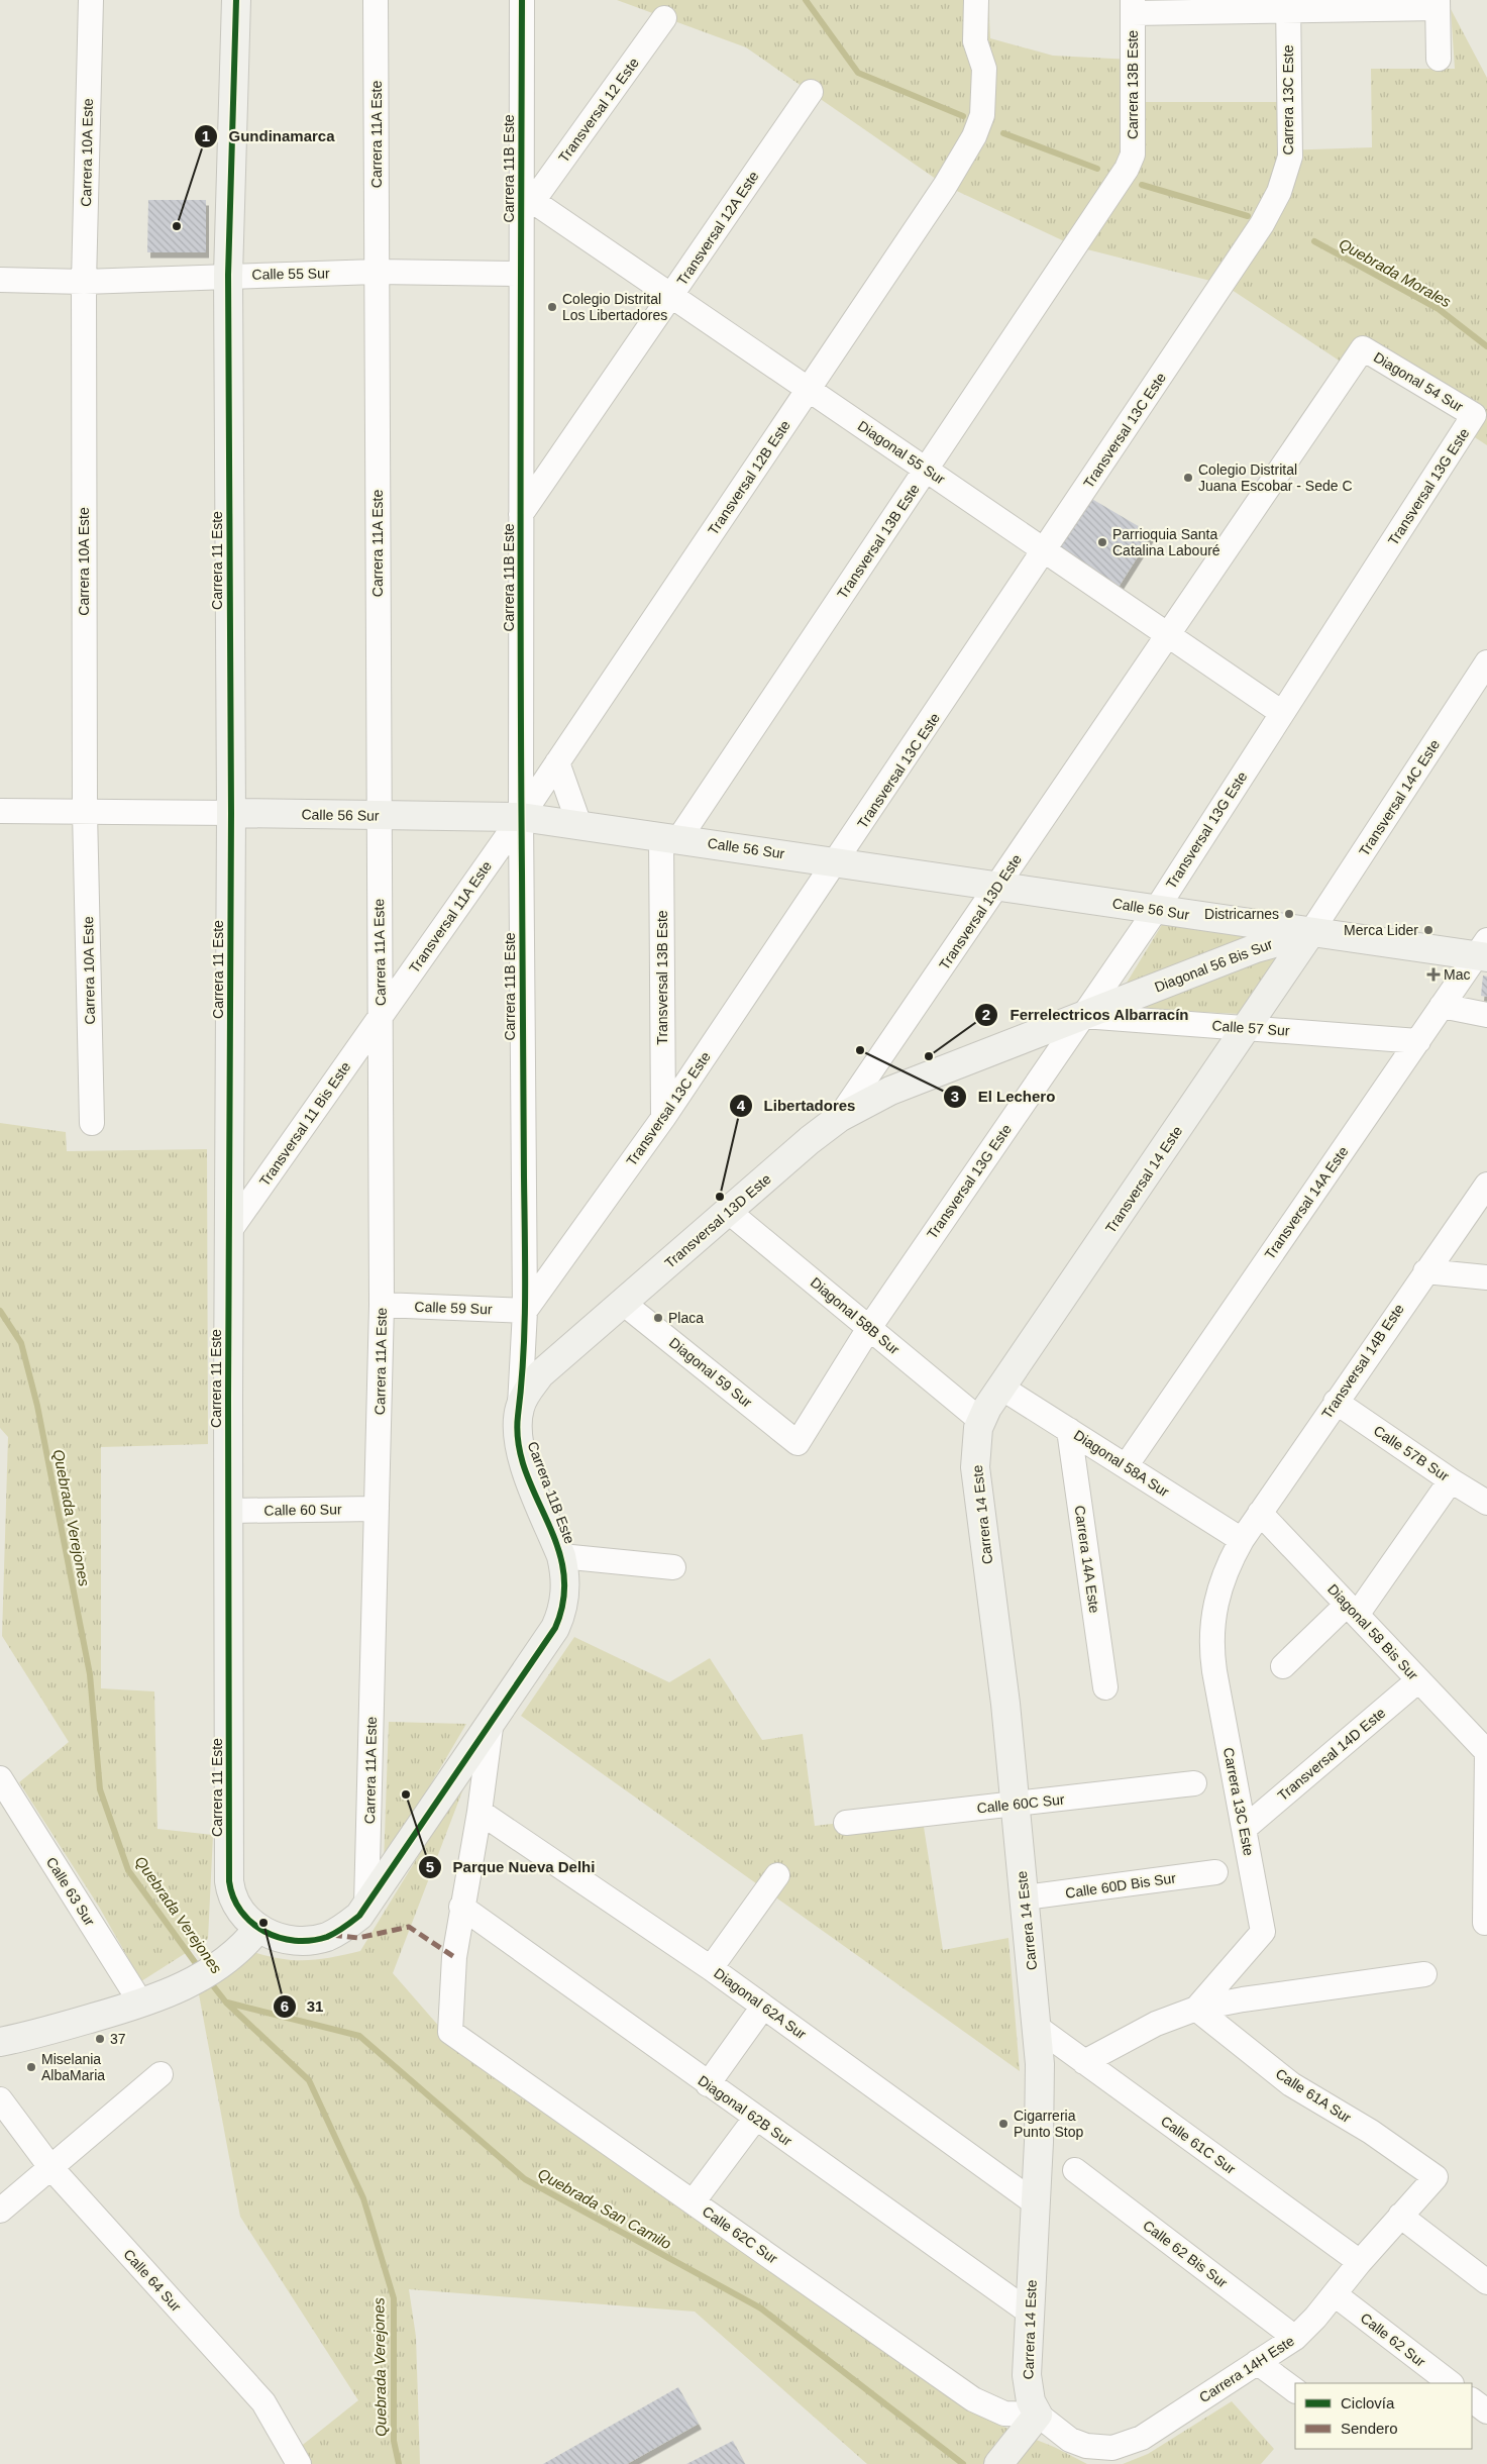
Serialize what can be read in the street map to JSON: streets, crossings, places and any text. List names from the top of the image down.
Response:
{
  "streets": {
    "street": [
      "Carrera 13B Este",
      "Carrera 13C Este",
      "Transversal 12 Este",
      "Carrera 11A Este",
      "Carrera 10A Este",
      "Carrera 11B Este",
      "Transversal 12A Este",
      "Calle 55 Sur",
      "Diagonal 54 Sur",
      "Transversal 13C Este",
      "Diagonal 55 Sur",
      "Transversal 12B Este",
      "Transversal 13G Este",
      "Transversal 13B Este",
      "Carrera 11 Este",
      "Transversal 14C Este",
      "Calle 56 Sur",
      "Transversal 13D Este",
      "Transversal 11A Este",
      "Diagonal 56 Bis Sur",
      "Calle 57 Sur",
      "Transversal 11 Bis Este",
      "Transversal 14 Este",
      "Transversal 14A Este",
      "Calle 59 Sur",
      "Diagonal 58B Sur",
      "Transversal 14B Este",
      "Diagonal 59 Sur",
      "Calle 57B Sur",
      "Diagonal 58A Sur",
      "Calle 60 Sur",
      "Carrera 14 Este",
      "Carrera 14A Este",
      "Diagonal 58 Bis Sur",
      "Transversal 14D Este",
      "Calle 60C Sur",
      "Calle 60D Bis Sur",
      "Calle 63 Sur",
      "Diagonal 62A Sur",
      "Calle 61A Sur",
      "Diagonal 62B Sur",
      "Calle 61C Sur",
      "Calle 62C Sur",
      "Calle 62 Bis Sur",
      "Calle 64 Sur",
      "Calle 62 Sur",
      "Carrera 14H Este"
    ]
  },
  "crossings": [
    ["Carrera 13B Este", "Transversal 13B Este"],
    ["Carrera 13C Este", "Transversal 13C Este"],
    ["Carrera 13C Este", "Transversal 14B Este"],
    ["Carrera 13C Este", "Diagonal 58A Sur"],
    ["Carrera 13C Este", "Transversal 14D Este"],
    ["Carrera 13C Este", "Calle 61A Sur"],
    ["Transversal 12 Este", "Carrera 11B Este"],
    ["Transversal 12 Este", "Diagonal 55 Sur"],
    ["Carrera 11A Este", "Carrera 11B Este"],
    ["Carrera 11A Este", "Calle 55 Sur"],
    ["Carrera 11A Este", "Calle 56 Sur"],
    ["Carrera 11A Este", "Transversal 11A Este"],
    ["Carrera 11A Este", "Transversal 11 Bis Este"],
    ["Carrera 11A Este", "Calle 59 Sur"],
    ["Carrera 11A Este", "Calle 60 Sur"],
    ["Carrera 10A Este", "Calle 55 Sur"],
    ["Carrera 10A Este", "Calle 56 Sur"],
    ["Carrera 11B Este", "Transversal 12A Este"],
    ["Carrera 11B Este", "Calle 55 Sur"],
    ["Carrera 11B Este", "Transversal 13C Este"],
    ["Carrera 11B Este", "Diagonal 55 Sur"],
    ["Carrera 11B Este", "Transversal 12B Este"],
    ["Carrera 11B Este", "Calle 56 Sur"],
    ["Carrera 11B Este", "Transversal 13D Este"],
    ["Carrera 11B Este", "Transversal 11A Este"],
    ["Carrera 11B Este", "Calle 59 Sur"],
    ["Transversal 12A Este", "Diagonal 55 Sur"],
    ["Calle 55 Sur", "Carrera 11 Este"],
    ["Diagonal 54 Sur", "Transversal 13G Este"],
    ["Diagonal 54 Sur", "Transversal 13D Este"],
    ["Transversal 13C Este", "Diagonal 55 Sur"],
    ["Transversal 13C Este", "Transversal 13B Este"],
    ["Transversal 13C Este", "Calle 56 Sur"],
    ["Transversal 13C Este", "Calle 59 Sur"],
    ["Diagonal 55 Sur", "Transversal 12B Este"],
    ["Diagonal 55 Sur", "Transversal 13G Este"],
    ["Diagonal 55 Sur", "Transversal 13B Este"],
    ["Diagonal 55 Sur", "Transversal 13D Este"],
    ["Transversal 12B Este", "Calle 56 Sur"],
    ["Transversal 12B Este", "Transversal 11A Este"],
    ["Transversal 13G Este", "Calle 56 Sur"],
    ["Transversal 13G Este", "Diagonal 56 Bis Sur"],
    ["Transversal 13G Este", "Calle 57 Sur"],
    ["Transversal 13G Este", "Diagonal 58B Sur"],
    ["Transversal 13G Este", "Diagonal 59 Sur"],
    ["Transversal 13B Este", "Calle 56 Sur"],
    ["Carrera 11 Este", "Calle 56 Sur"],
    ["Carrera 11 Este", "Transversal 11 Bis Este"],
    ["Carrera 11 Este", "Calle 60 Sur"],
    ["Transversal 14C Este", "Calle 56 Sur"],
    ["Transversal 14C Este", "Diagonal 56 Bis Sur"],
    ["Transversal 14C Este", "Transversal 14 Este"],
    ["Calle 56 Sur", "Transversal 13D Este"],
    ["Calle 56 Sur", "Transversal 11A Este"],
    ["Calle 56 Sur", "Diagonal 56 Bis Sur"],
    ["Calle 56 Sur", "Transversal 14 Este"],
    ["Calle 56 Sur", "Transversal 14A Este"],
    ["Transversal 13D Este", "Diagonal 56 Bis Sur"],
    ["Transversal 13D Este", "Diagonal 58B Sur"],
    ["Transversal 13D Este", "Diagonal 59 Sur"],
    ["Transversal 11A Este", "Transversal 11 Bis Este"],
    ["Diagonal 56 Bis Sur", "Calle 57 Sur"],
    ["Diagonal 56 Bis Sur", "Transversal 14 Este"],
    ["Calle 57 Sur", "Transversal 14 Este"],
    ["Calle 57 Sur", "Transversal 14A Este"],
    ["Transversal 14 Este", "Diagonal 58B Sur"],
    ["Transversal 14 Este", "Diagonal 58A Sur"],
    ["Transversal 14 Este", "Carrera 14 Este"],
    ["Transversal 14A Este", "Diagonal 58A Sur"],
    ["Diagonal 58B Sur", "Carrera 14 Este"],
    ["Transversal 14B Este", "Calle 57B Sur"],
    ["Transversal 14B Este", "Diagonal 58A Sur"],
    ["Transversal 14B Este", "Diagonal 58 Bis Sur"],
    ["Diagonal 58A Sur", "Carrera 14A Este"],
    ["Carrera 14 Este", "Calle 60C Sur"],
    ["Carrera 14 Este", "Calle 60D Bis Sur"],
    ["Carrera 14 Este", "Diagonal 62A Sur"],
    ["Carrera 14 Este", "Diagonal 62B Sur"],
    ["Carrera 14 Este", "Calle 61C Sur"],
    ["Carrera 14 Este", "Calle 62C Sur"],
    ["Carrera 14 Este", "Carrera 14H Este"],
    ["Diagonal 58 Bis Sur", "Transversal 14D Este"],
    ["Calle 61A Sur", "Carrera 14H Este"],
    ["Diagonal 62B Sur", "Calle 62C Sur"],
    ["Calle 61C Sur", "Carrera 14H Este"],
    ["Calle 62C Sur", "Carrera 14H Este"],
    ["Calle 62 Bis Sur", "Carrera 14H Este"],
    ["Calle 62 Sur", "Carrera 14H Este"]
  ],
  "water": ["Quebrada Morales", "Quebrada Verejones", "Quebrada San Camilo"],
  "places": {
    "other": [
      "Gundinamarca",
      "Colegio Distrital Los Libertadores",
      "Colegio Distrital Juana Escobar - Sede C",
      "Parrioquia Santa Catalina Labouré",
      "Districarnes",
      "Merca Lider",
      "El Lechero",
      "Ferrelectricos Albarracín",
      "Libertadores",
      "Placa",
      "Parque Nueva Delhi",
      "31",
      "37",
      "Miselania AlbaMaria",
      "Cigarreria Punto Stop"
    ],
    "health": ["Mac"]
  },
  "legend": ["Ciclovía", "Sendero"]
}
